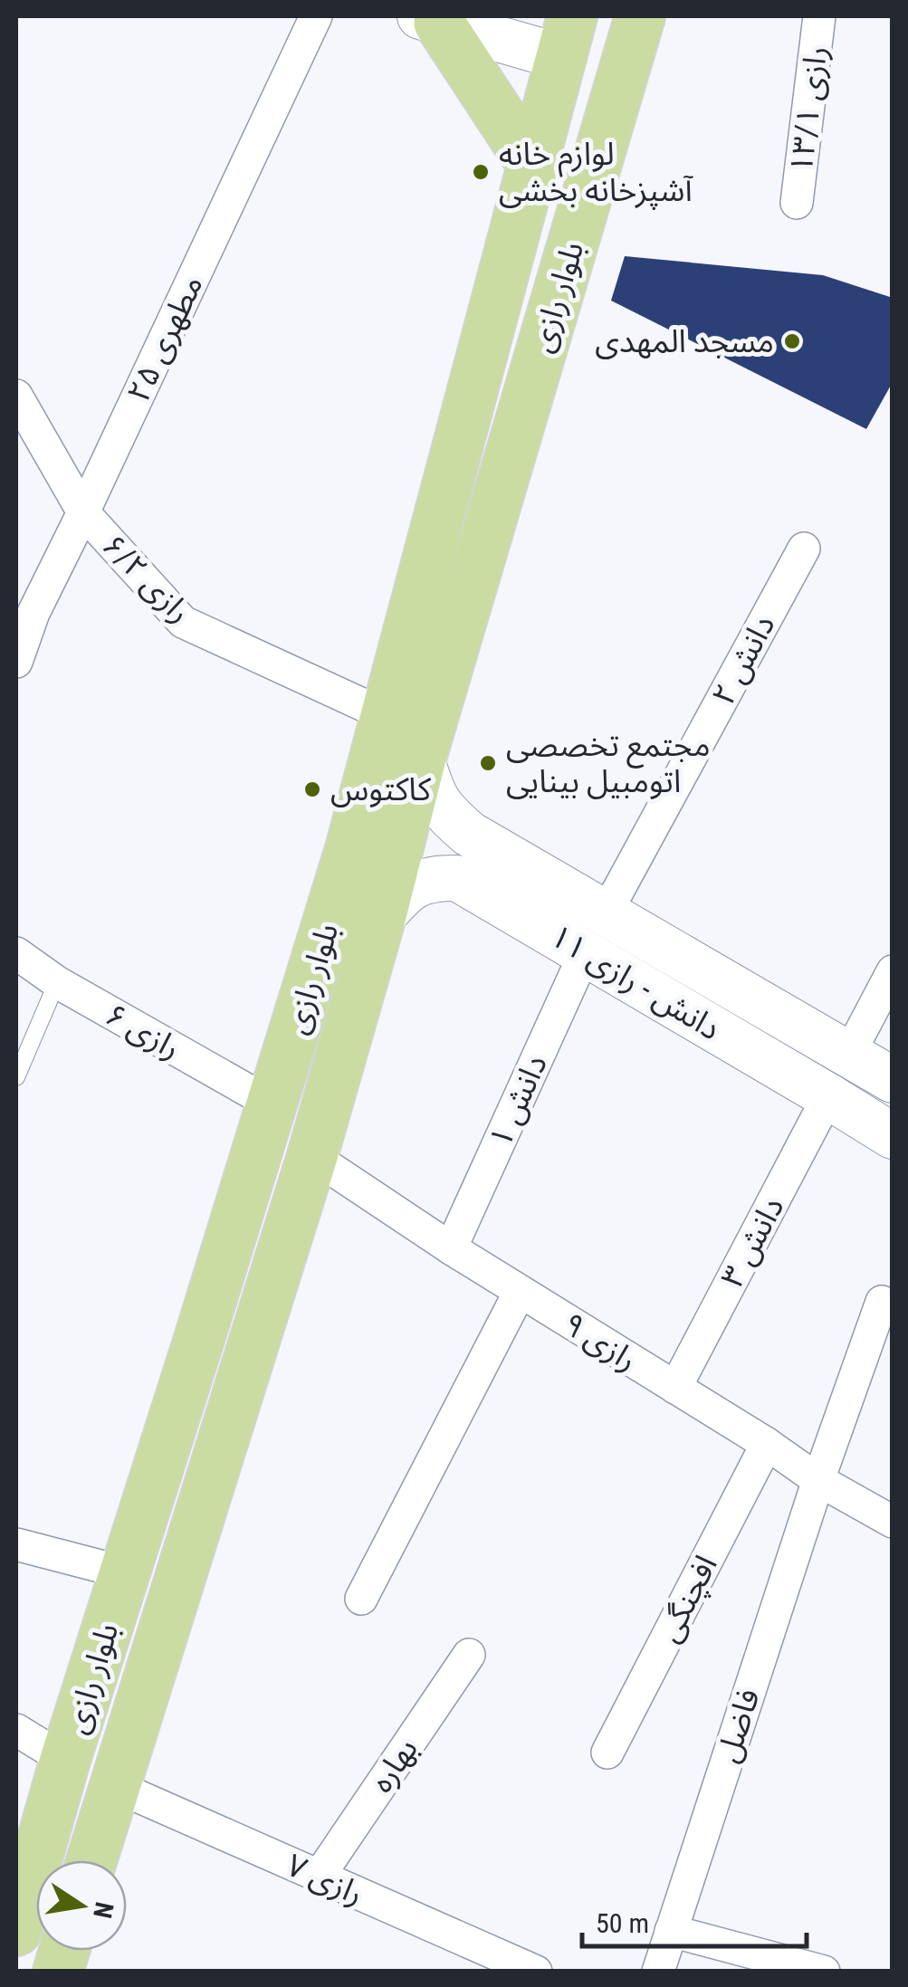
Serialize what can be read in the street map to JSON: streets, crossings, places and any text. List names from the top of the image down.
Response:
{
  "streets": {
    "main road": ["بلوار رازی"],
    "street": [
      "رازی ۱۳/۱",
      "مطهری ۲۵",
      "رازی ۶/۲",
      "دانش ۲",
      "دانش - رازی ۱۱",
      "رازی ۶",
      "دانش ۱",
      "دانش ۳",
      "رازی ۹",
      "افچنگی",
      "فاضل",
      "بهاره",
      "رازی ۷"
    ]
  },
  "crossings": [
    ["بلوار رازی", "رازی ۶/۲"],
    ["بلوار رازی", "دانش - رازی ۱۱"],
    ["بلوار رازی", "رازی ۶"],
    ["بلوار رازی", "رازی ۹"],
    ["بلوار رازی", "رازی ۷"],
    ["مطهری ۲۵", "رازی ۶/۲"],
    ["دانش ۲", "دانش - رازی ۱۱"],
    ["دانش - رازی ۱۱", "دانش ۱"],
    ["دانش - رازی ۱۱", "دانش ۳"],
    ["دانش ۱", "رازی ۹"],
    ["دانش ۳", "رازی ۹"],
    ["رازی ۹", "افچنگی"],
    ["رازی ۹", "فاضل"],
    ["بهاره", "رازی ۷"]
  ],
  "places": [
    "لوازم خانه آشپزخانه بخشی",
    "مسجد المهدی",
    "مجتمع تخصصی اتومبیل بینایی",
    "کاکتوس"
  ],
  "scale_bar": "50 m",
  "north": "right"
}
